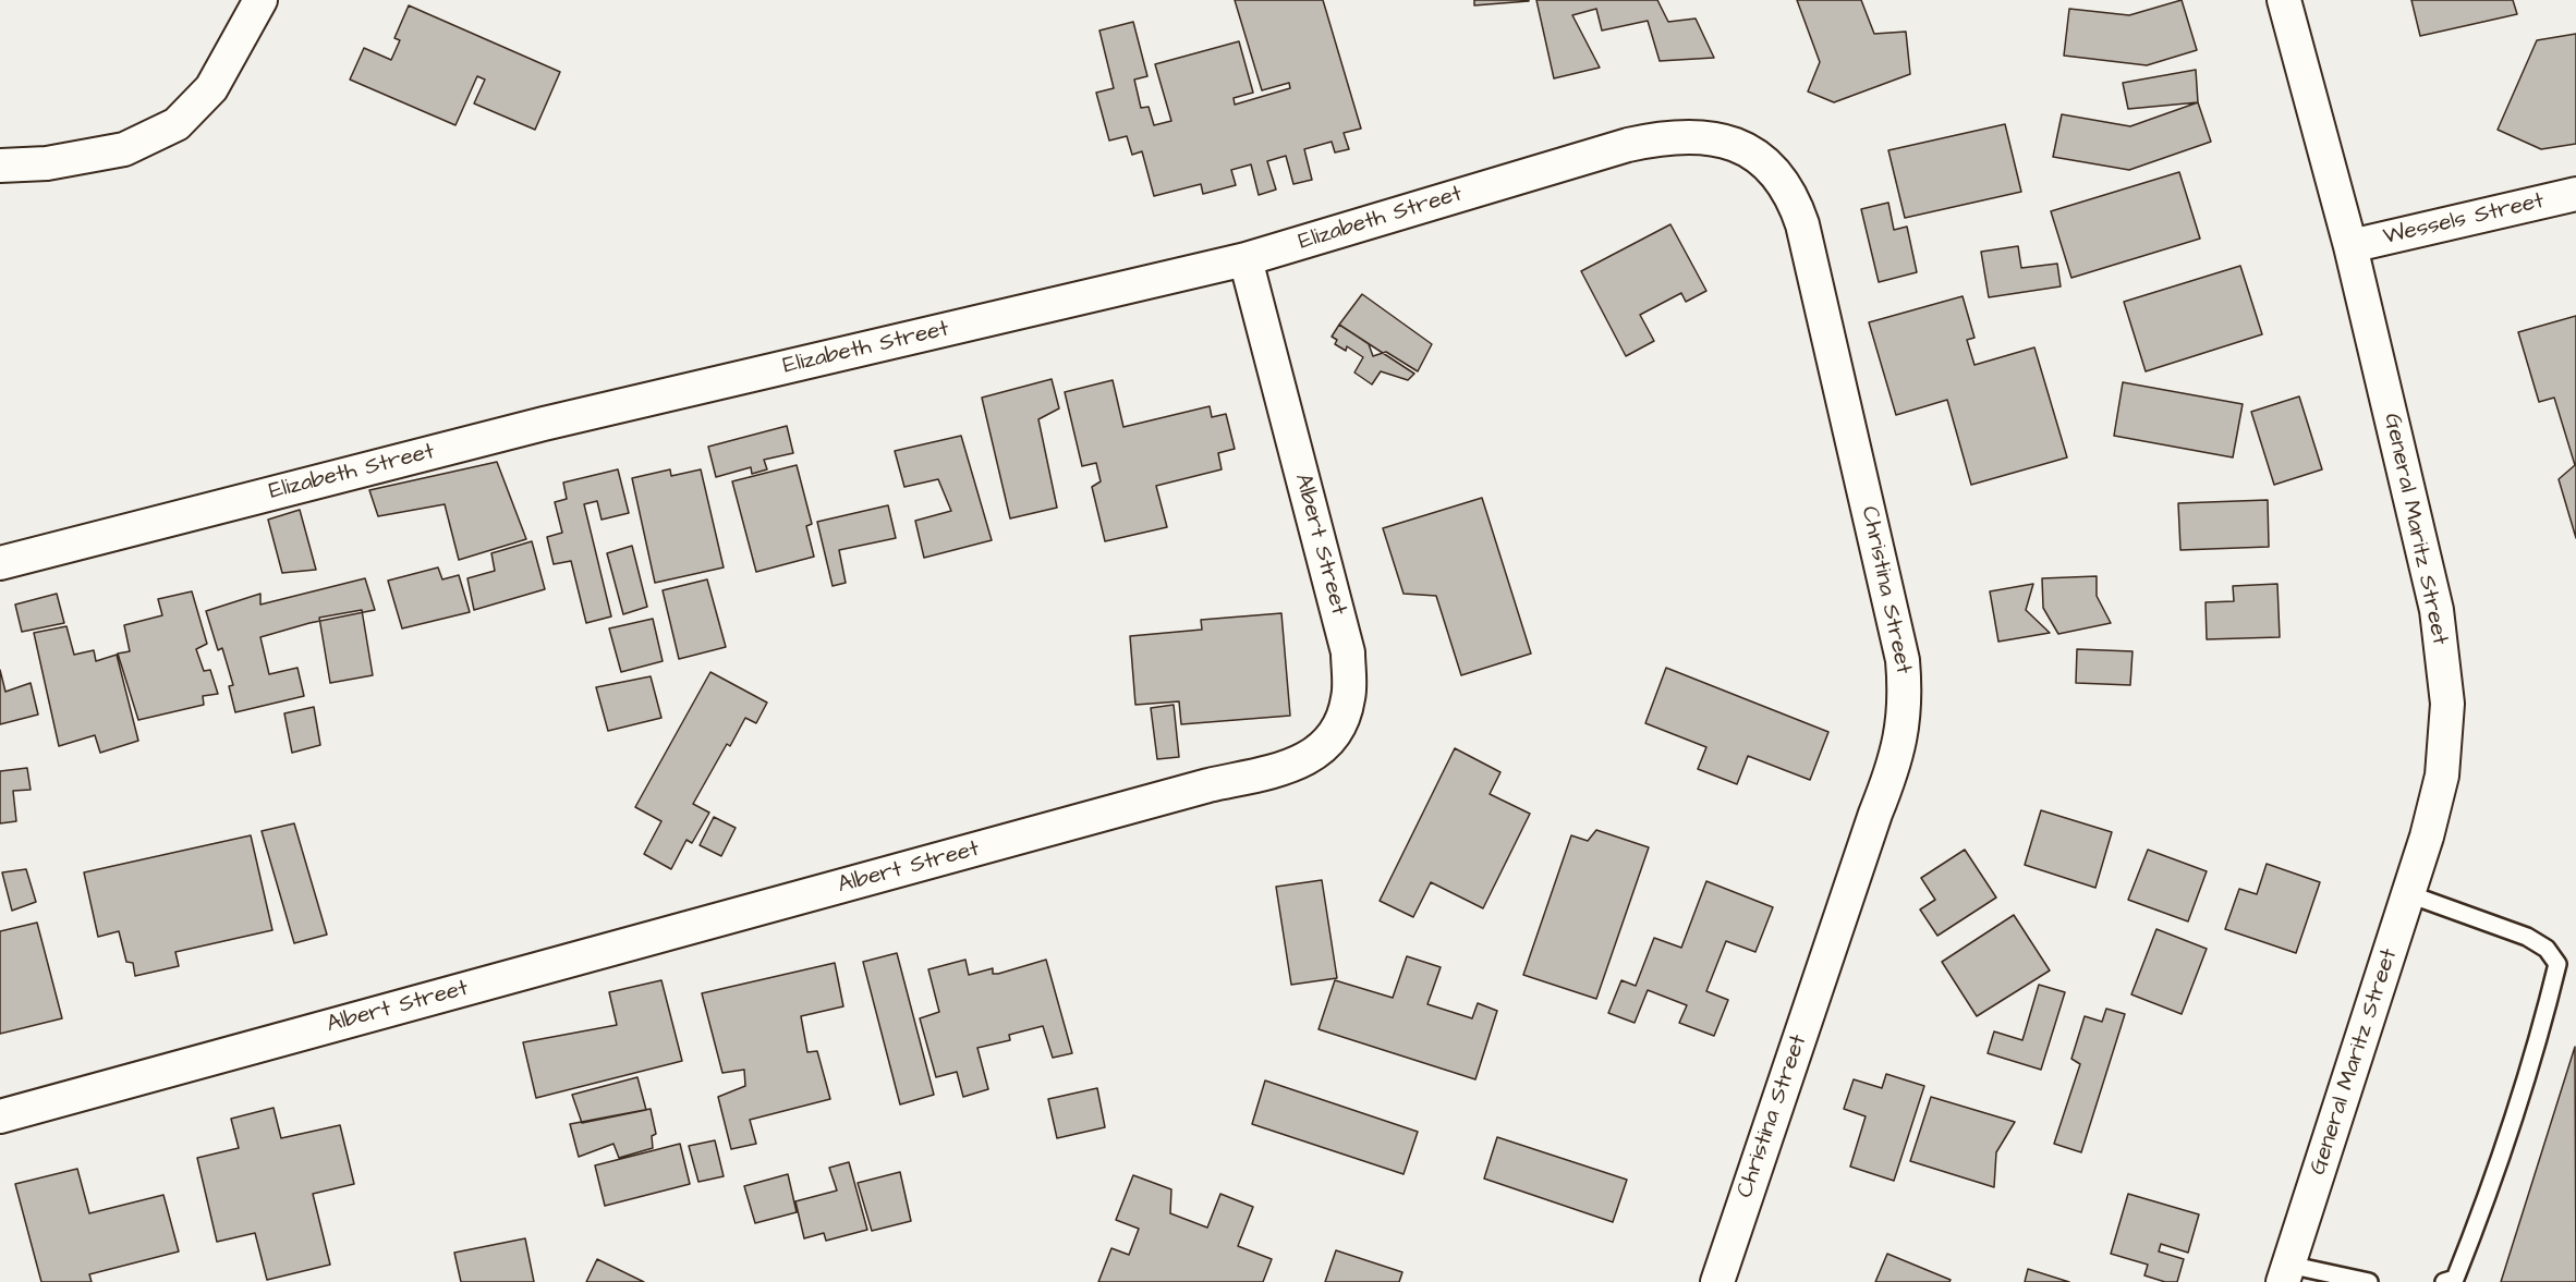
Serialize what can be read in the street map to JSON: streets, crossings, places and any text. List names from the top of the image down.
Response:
{
  "streets": {
    "street": [
      "Elizabeth Street",
      "Wessels Street",
      "General Maritz Street",
      "Albert Street",
      "Christina Street"
    ]
  },
  "crossings": [
    ["Elizabeth Street", "Albert Street"],
    ["Elizabeth Street", "Christina Street"],
    ["Wessels Street", "General Maritz Street"]
  ]
}
